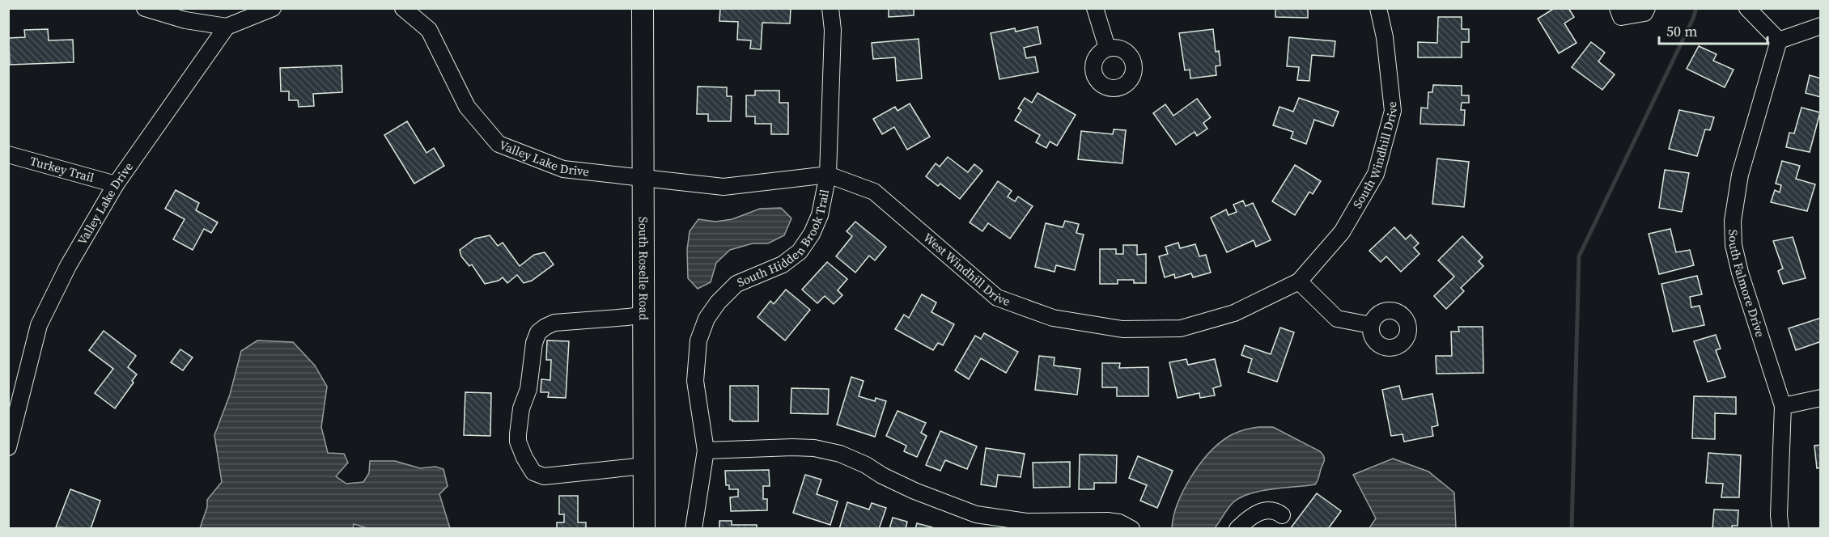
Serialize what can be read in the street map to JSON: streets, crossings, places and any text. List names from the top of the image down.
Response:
{
  "streets": {
    "main road": ["South Roselle Road"],
    "street": [
      "South Windhill Drive",
      "Valley Lake Drive",
      "Turkey Trail",
      "South Hidden Brook Trail",
      "West Windhill Drive",
      "South Falmore Drive"
    ]
  },
  "crossings": [
    ["South Windhill Drive", "West Windhill Drive"],
    ["Valley Lake Drive", "Turkey Trail"],
    ["Valley Lake Drive", "West Windhill Drive"],
    ["Valley Lake Drive", "South Roselle Road"],
    ["South Hidden Brook Trail", "West Windhill Drive"],
    ["West Windhill Drive", "South Roselle Road"]
  ],
  "scale_bar": "50 m"
}
